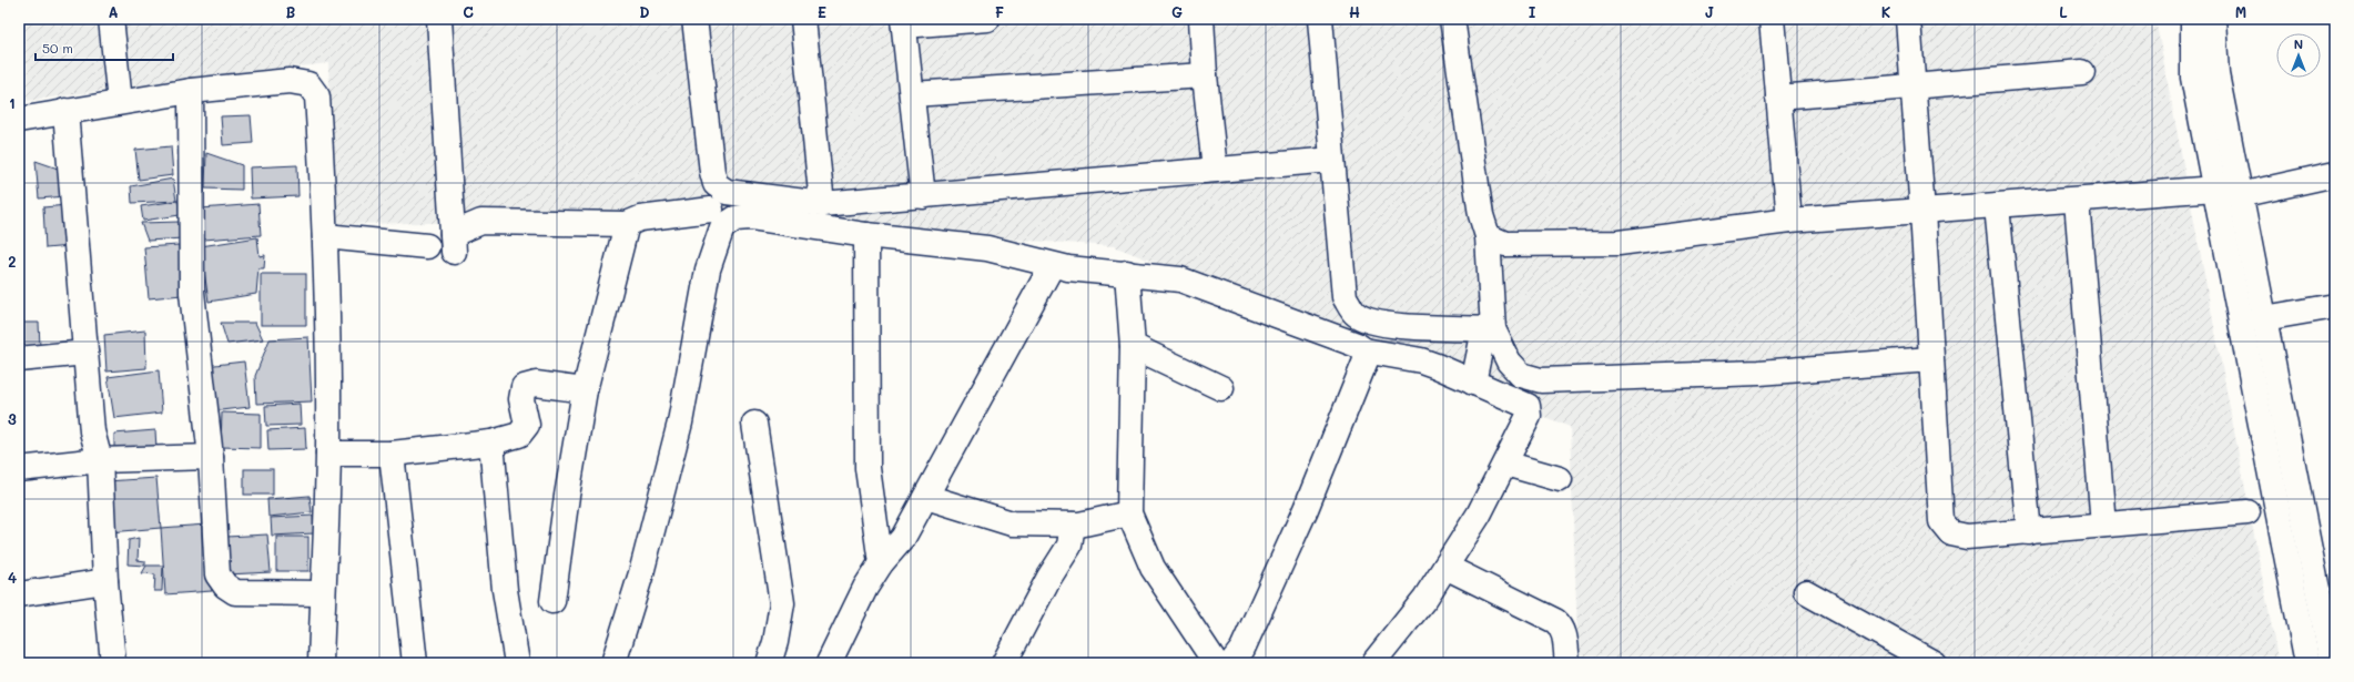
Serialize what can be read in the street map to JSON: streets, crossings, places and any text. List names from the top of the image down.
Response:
{
  "scale_bar": "50 m",
  "north": "top",
  "grid": {
    "columns": [
      "A",
      "B",
      "C",
      "D",
      "E",
      "F",
      "G",
      "H",
      "I",
      "J",
      "K",
      "L",
      "M"
    ],
    "rows": [
      "1",
      "2",
      "3",
      "4"
    ]
  }
}
